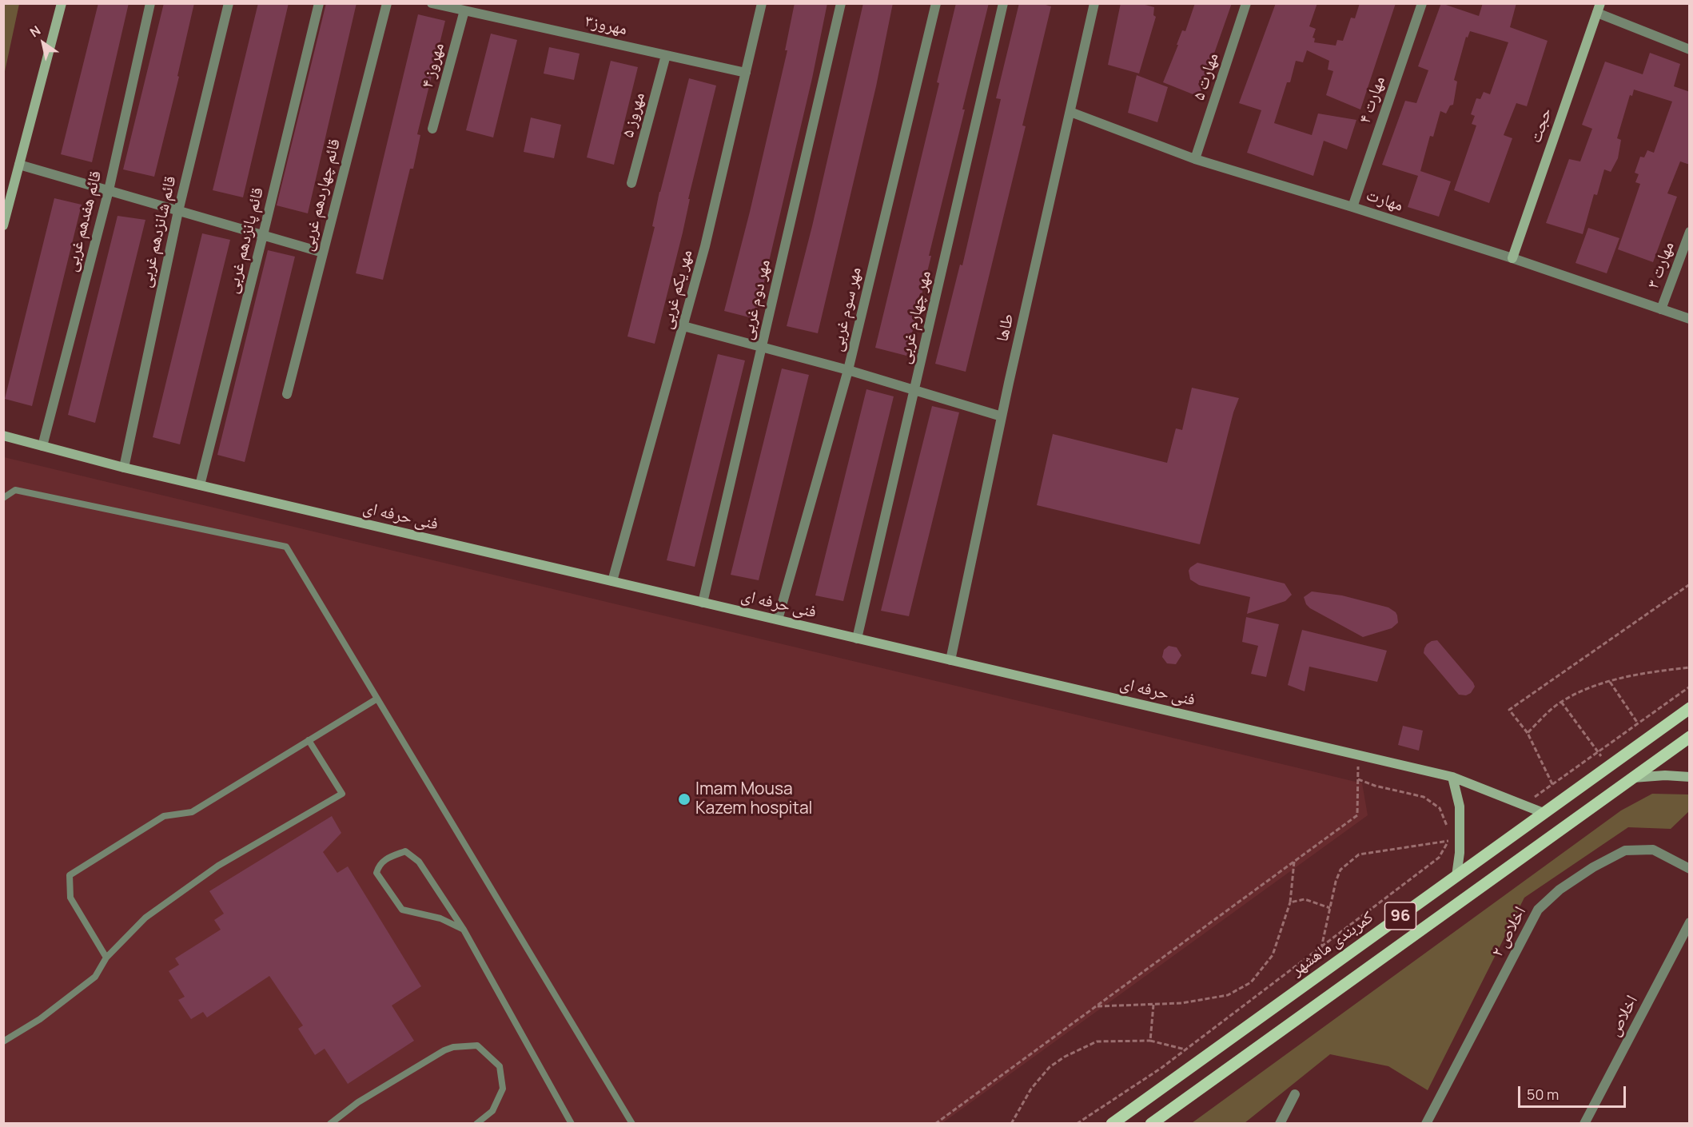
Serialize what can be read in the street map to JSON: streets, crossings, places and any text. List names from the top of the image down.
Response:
{
  "streets": {
    "main road": ["96", "کمربندی ماهشهر"],
    "street": [
      "مهروز۳",
      "مهروز ۴",
      "مهارت ۵",
      "مهارت ۴",
      "مهروز ۵",
      "حجت",
      "قائم چهاردهم غربی",
      "مهارت",
      "قائم هفدهم غربی",
      "قائم شانزدهم غربی",
      "قائم پانزدهم غربی",
      "مهارت ۳",
      "مهر یکم غربی",
      "مهر دوم غربی",
      "مهر سوم غربی",
      "مهر چهارم غربی",
      "طاها",
      "فنی حرفه ای",
      "اخلاص ۲",
      "اخلاص"
    ]
  },
  "crossings": [
    ["مهروز۳", "مهروز ۴"],
    ["مهروز۳", "مهروز ۵"],
    ["مهروز۳", "مهر یکم غربی"],
    ["مهارت ۵", "مهارت"],
    ["مهارت ۴", "مهارت"],
    ["حجت", "مهارت"],
    ["مهارت", "مهارت ۳"],
    ["مهارت", "طاها"],
    ["قائم هفدهم غربی", "فنی حرفه ای"],
    ["قائم شانزدهم غربی", "فنی حرفه ای"],
    ["قائم پانزدهم غربی", "فنی حرفه ای"],
    ["مهر یکم غربی", "فنی حرفه ای"],
    ["مهر دوم غربی", "فنی حرفه ای"],
    ["مهر سوم غربی", "فنی حرفه ای"],
    ["مهر چهارم غربی", "فنی حرفه ای"],
    ["طاها", "فنی حرفه ای"],
    ["فنی حرفه ای", "کمربندی ماهشهر"]
  ],
  "places": ["Imam Mousa Kazem hospital"],
  "scale_bar": "50 m",
  "north": "top left"
}
